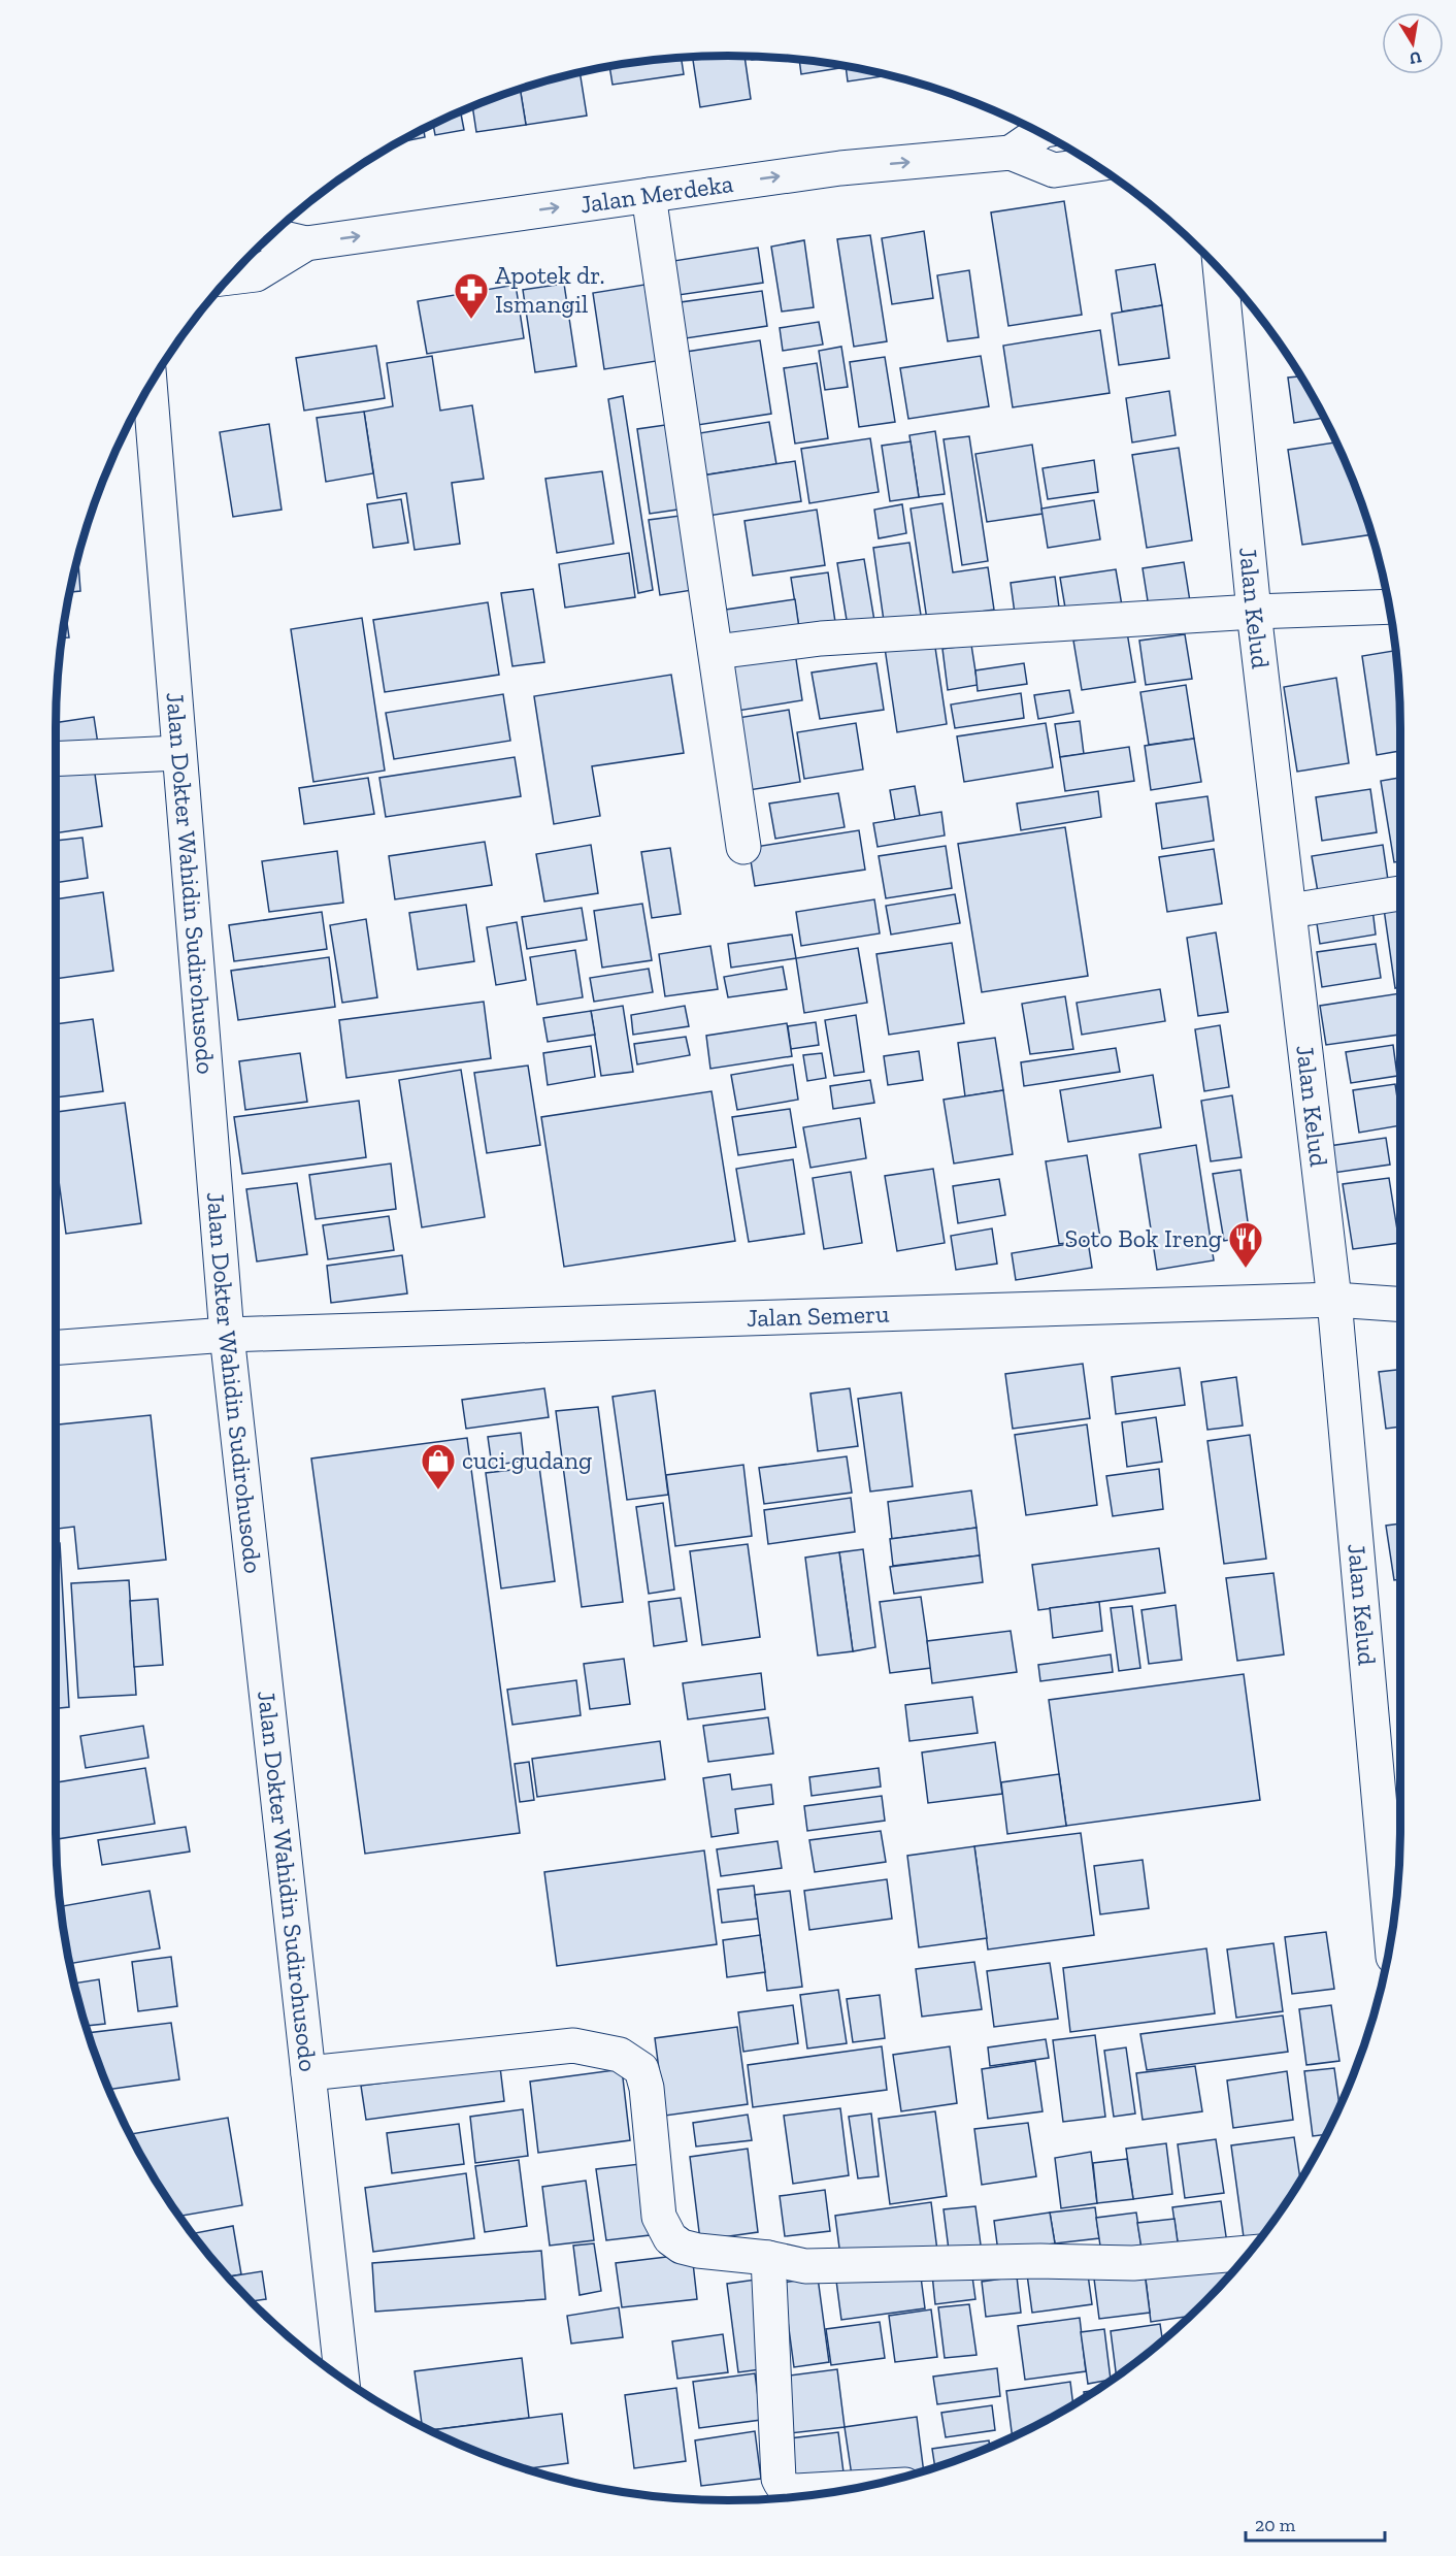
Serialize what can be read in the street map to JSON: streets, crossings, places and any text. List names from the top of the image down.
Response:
{
  "streets": {
    "main road": [
      "Jalan Merdeka",
      "Jalan Kelud",
      "Jalan Dokter Wahidin Sudirohusodo",
      "Jalan Semeru"
    ]
  },
  "crossings": [
    ["Jalan Kelud", "Jalan Semeru"],
    ["Jalan Dokter Wahidin Sudirohusodo", "Jalan Semeru"]
  ],
  "one_way": ["Jalan Merdeka"],
  "places": {
    "pharmacy": ["Apotek dr. Ismangil"],
    "restaurant": ["Soto Bok Ireng"],
    "shop": ["cuci gudang"]
  },
  "scale_bar": "20 m",
  "north": "bottom"
}
